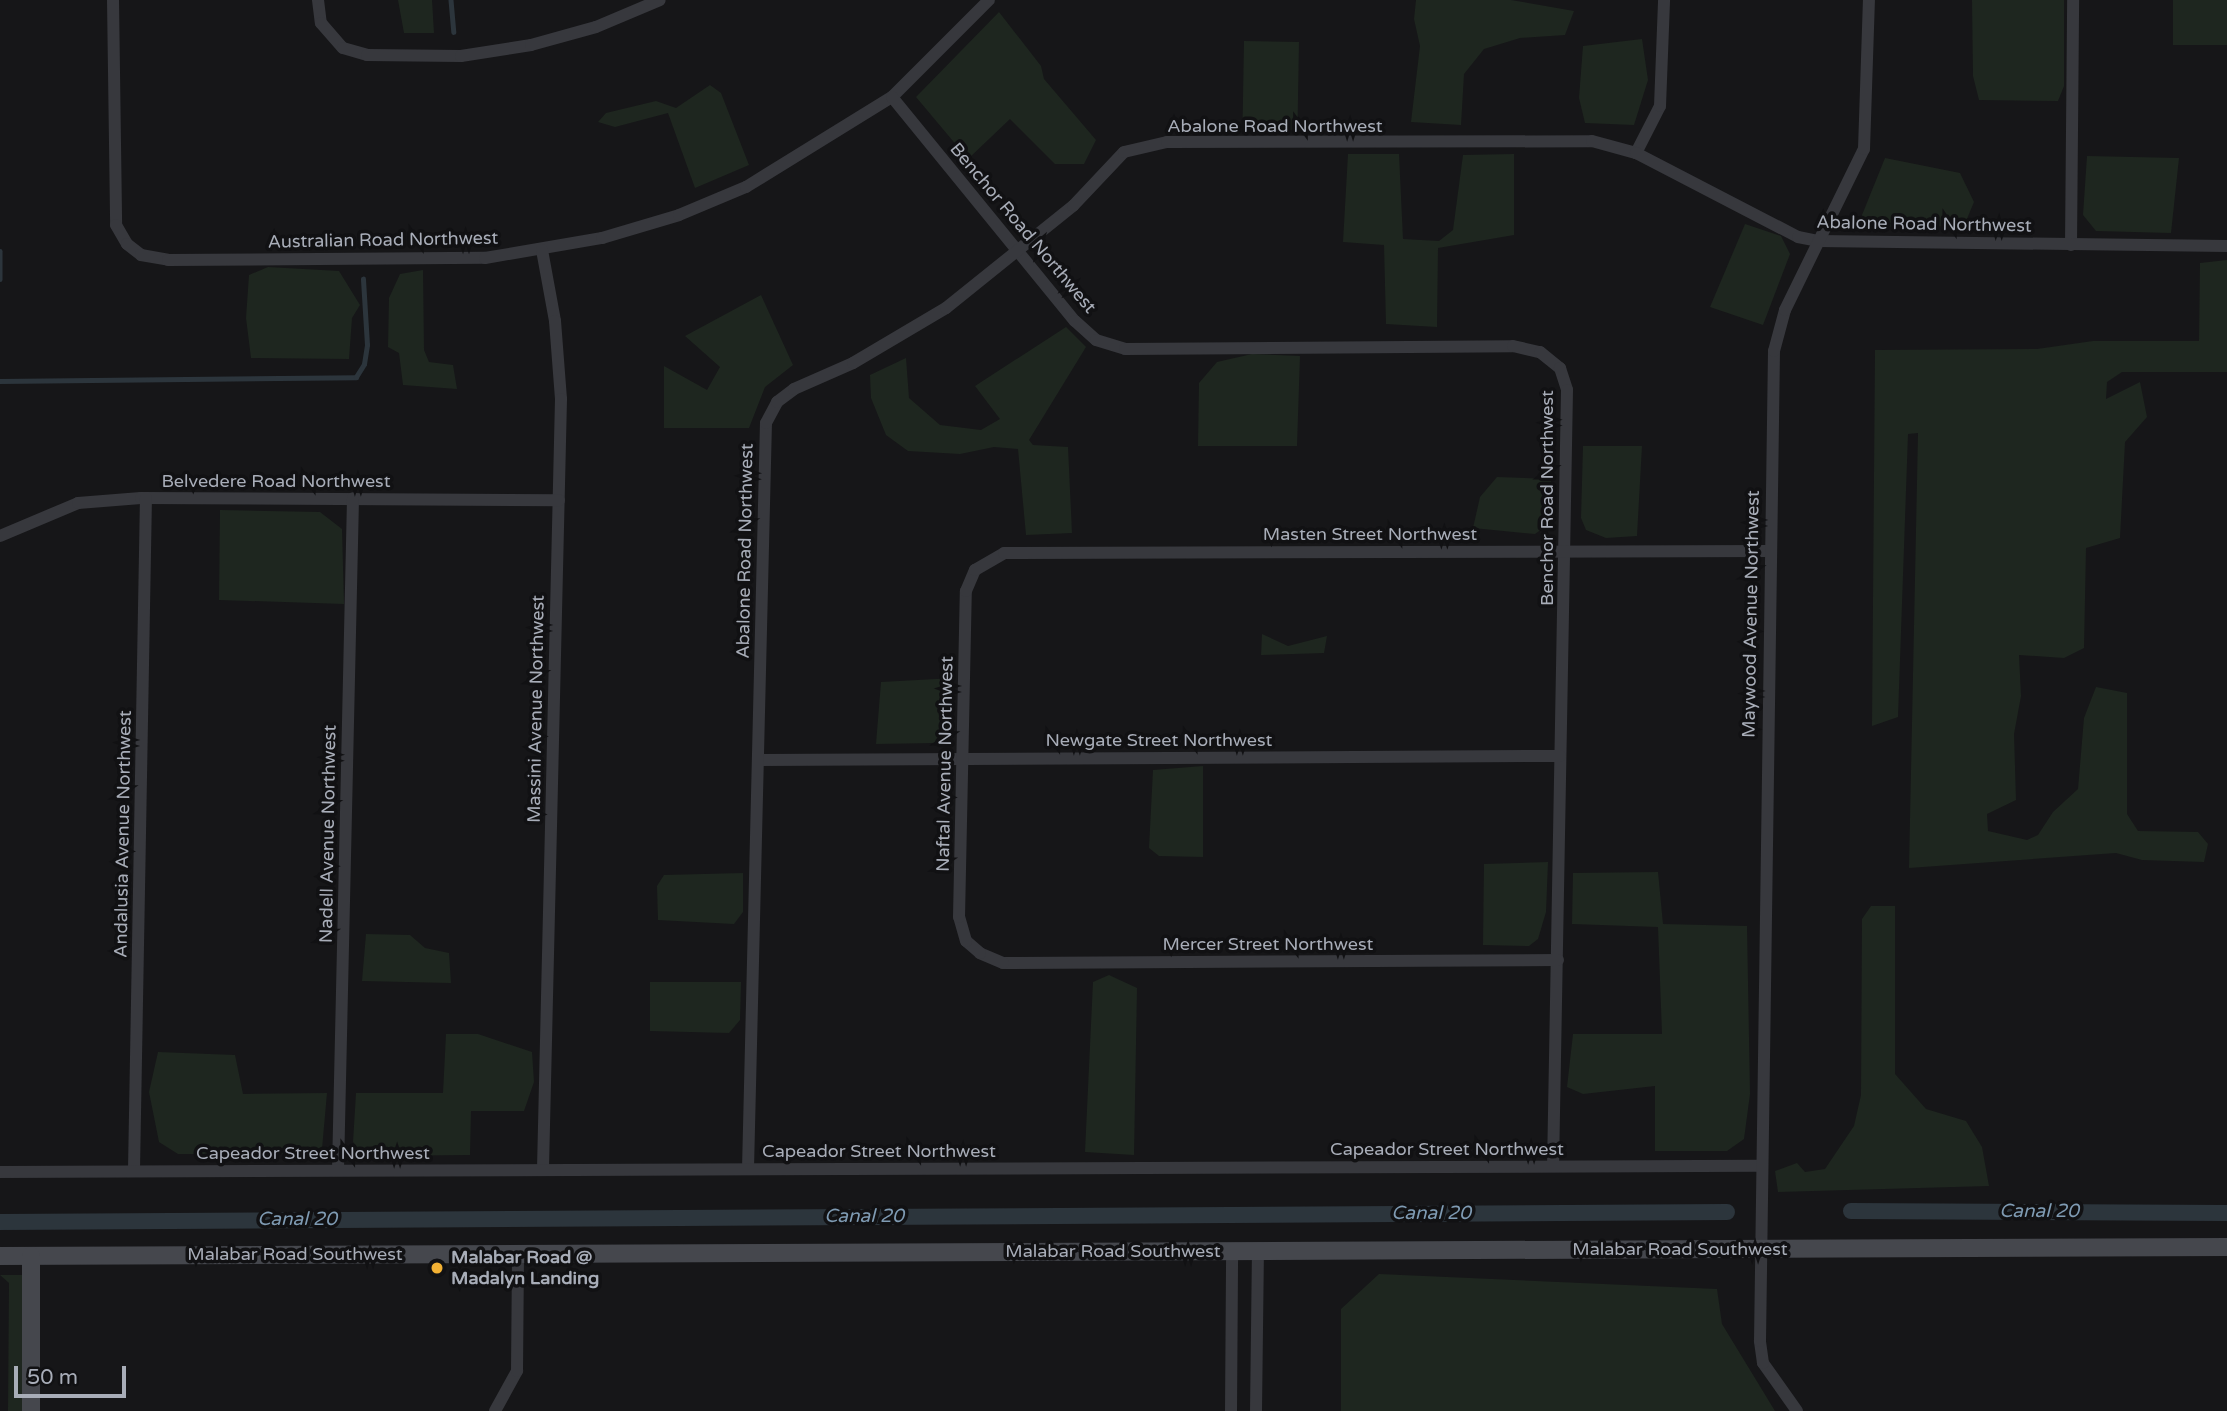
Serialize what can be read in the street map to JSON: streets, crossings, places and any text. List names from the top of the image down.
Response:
{
  "streets": {
    "main road": ["Malabar Road Southwest"],
    "street": [
      "Abalone Road Northwest",
      "Benchor Road Northwest",
      "Australian Road Northwest",
      "Belvedere Road Northwest",
      "Masten Street Northwest",
      "Maywood Avenue Northwest",
      "Massini Avenue Northwest",
      "Newgate Street Northwest",
      "Naftal Avenue Northwest",
      "Andalusia Avenue Northwest",
      "Nadell Avenue Northwest",
      "Mercer Street Northwest",
      "Capeador Street Northwest"
    ]
  },
  "crossings": [
    ["Abalone Road Northwest", "Benchor Road Northwest"],
    ["Abalone Road Northwest", "Maywood Avenue Northwest"],
    ["Abalone Road Northwest", "Newgate Street Northwest"],
    ["Abalone Road Northwest", "Capeador Street Northwest"],
    ["Benchor Road Northwest", "Australian Road Northwest"],
    ["Benchor Road Northwest", "Masten Street Northwest"],
    ["Benchor Road Northwest", "Newgate Street Northwest"],
    ["Benchor Road Northwest", "Mercer Street Northwest"],
    ["Benchor Road Northwest", "Capeador Street Northwest"],
    ["Australian Road Northwest", "Massini Avenue Northwest"],
    ["Belvedere Road Northwest", "Massini Avenue Northwest"],
    ["Belvedere Road Northwest", "Andalusia Avenue Northwest"],
    ["Belvedere Road Northwest", "Nadell Avenue Northwest"],
    ["Masten Street Northwest", "Maywood Avenue Northwest"],
    ["Masten Street Northwest", "Naftal Avenue Northwest"],
    ["Maywood Avenue Northwest", "Capeador Street Northwest"],
    ["Maywood Avenue Northwest", "Malabar Road Southwest"],
    ["Massini Avenue Northwest", "Capeador Street Northwest"],
    ["Newgate Street Northwest", "Naftal Avenue Northwest"],
    ["Naftal Avenue Northwest", "Mercer Street Northwest"],
    ["Andalusia Avenue Northwest", "Capeador Street Northwest"],
    ["Nadell Avenue Northwest", "Capeador Street Northwest"]
  ],
  "water": ["Canal 20"],
  "places": ["Malabar Road @ Madalyn Landing"],
  "scale_bar": "50 m"
}
